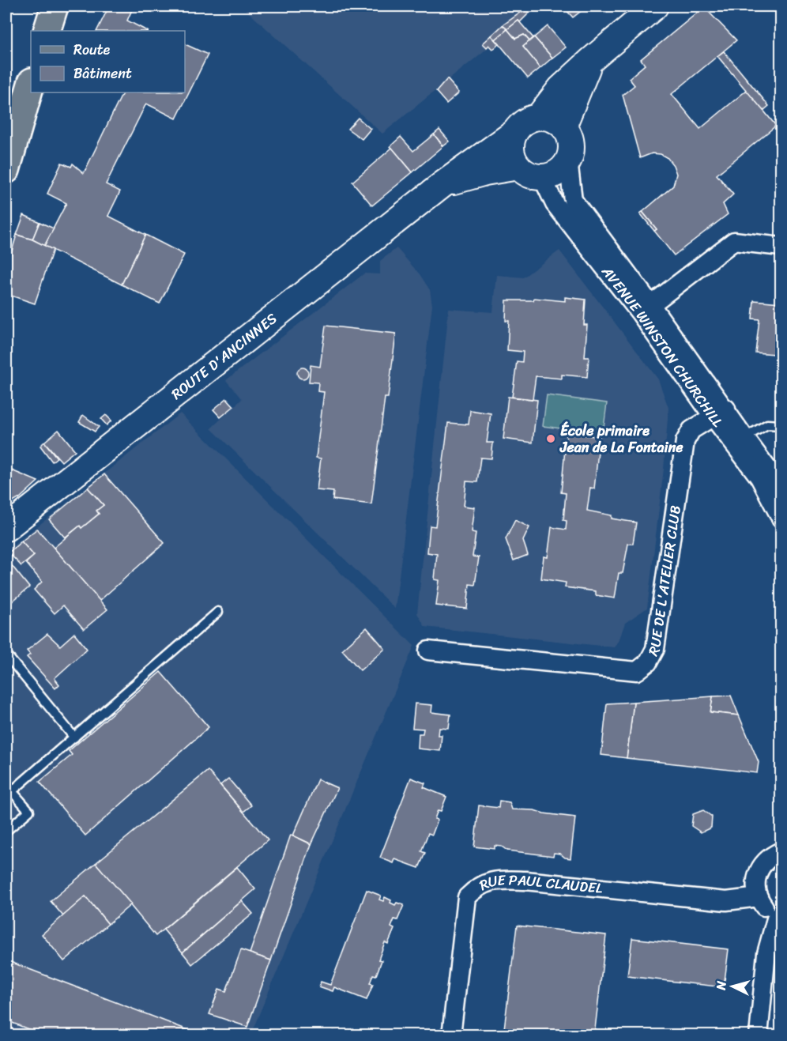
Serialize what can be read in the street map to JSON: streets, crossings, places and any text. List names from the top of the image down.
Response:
{
  "streets": {
    "main road": ["ROUTE D'ANCINNES"],
    "street": ["AVENUE WINSTON CHURCHILL", "RUE DE L'ATELIER CLUB", "RUE PAUL CLAUDEL"]
  },
  "crossings": [
    ["AVENUE WINSTON CHURCHILL", "ROUTE D'ANCINNES"],
    ["AVENUE WINSTON CHURCHILL", "RUE DE L'ATELIER CLUB"]
  ],
  "places": ["École primaire Jean de La Fontaine"],
  "legend": ["Route", "Bâtiment"],
  "north": "left"
}
